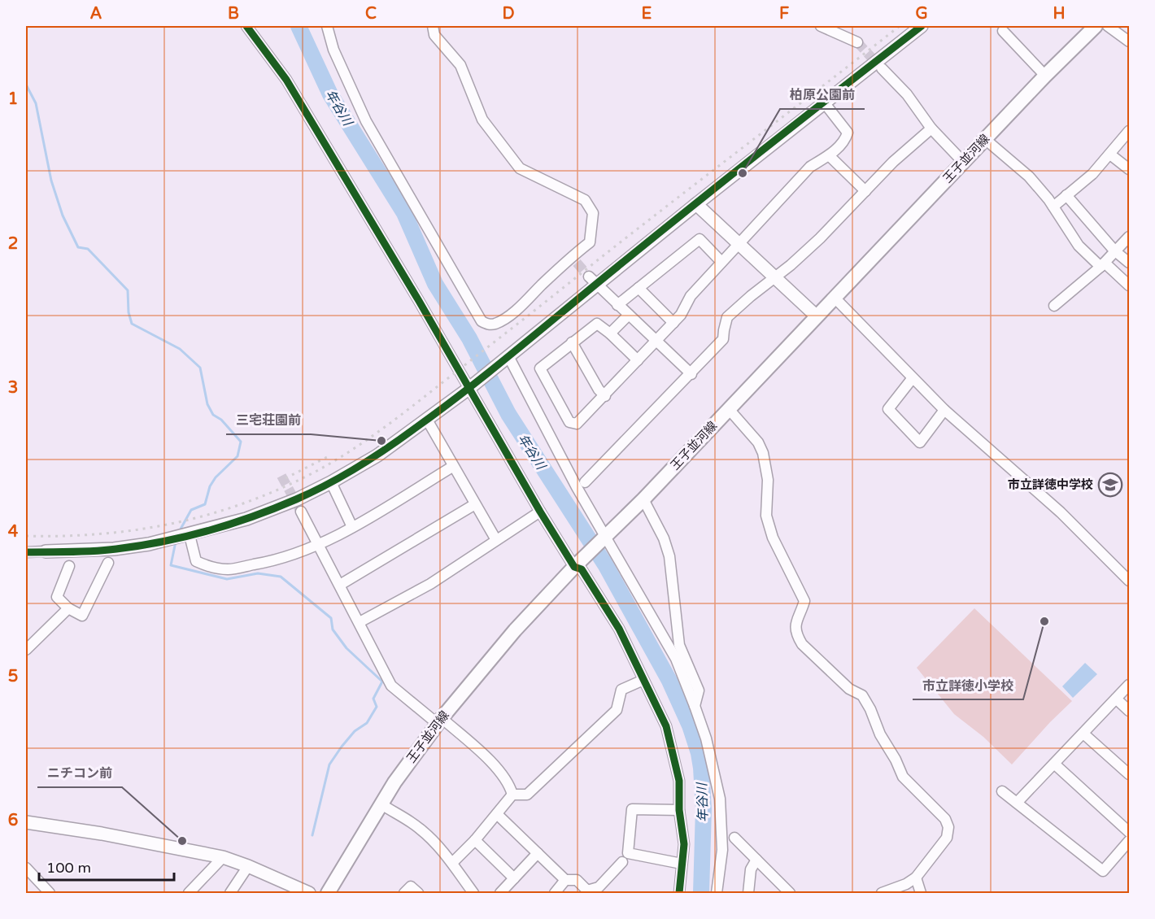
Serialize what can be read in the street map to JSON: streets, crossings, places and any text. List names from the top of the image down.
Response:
{
  "streets": {
    "main road": ["王子並河線"]
  },
  "water": ["年谷川"],
  "places": {
    "other": [
      "柏原公園前",
      "三宅荘園前",
      "市立詳徳小学校",
      "ニチコン前"
    ],
    "school or university": ["市立詳徳中学校"]
  },
  "scale_bar": "100 m",
  "grid": {
    "columns": [
      "A",
      "B",
      "C",
      "D",
      "E",
      "F",
      "G",
      "H"
    ],
    "rows": [
      "1",
      "2",
      "3",
      "4",
      "5",
      "6"
    ]
  }
}
